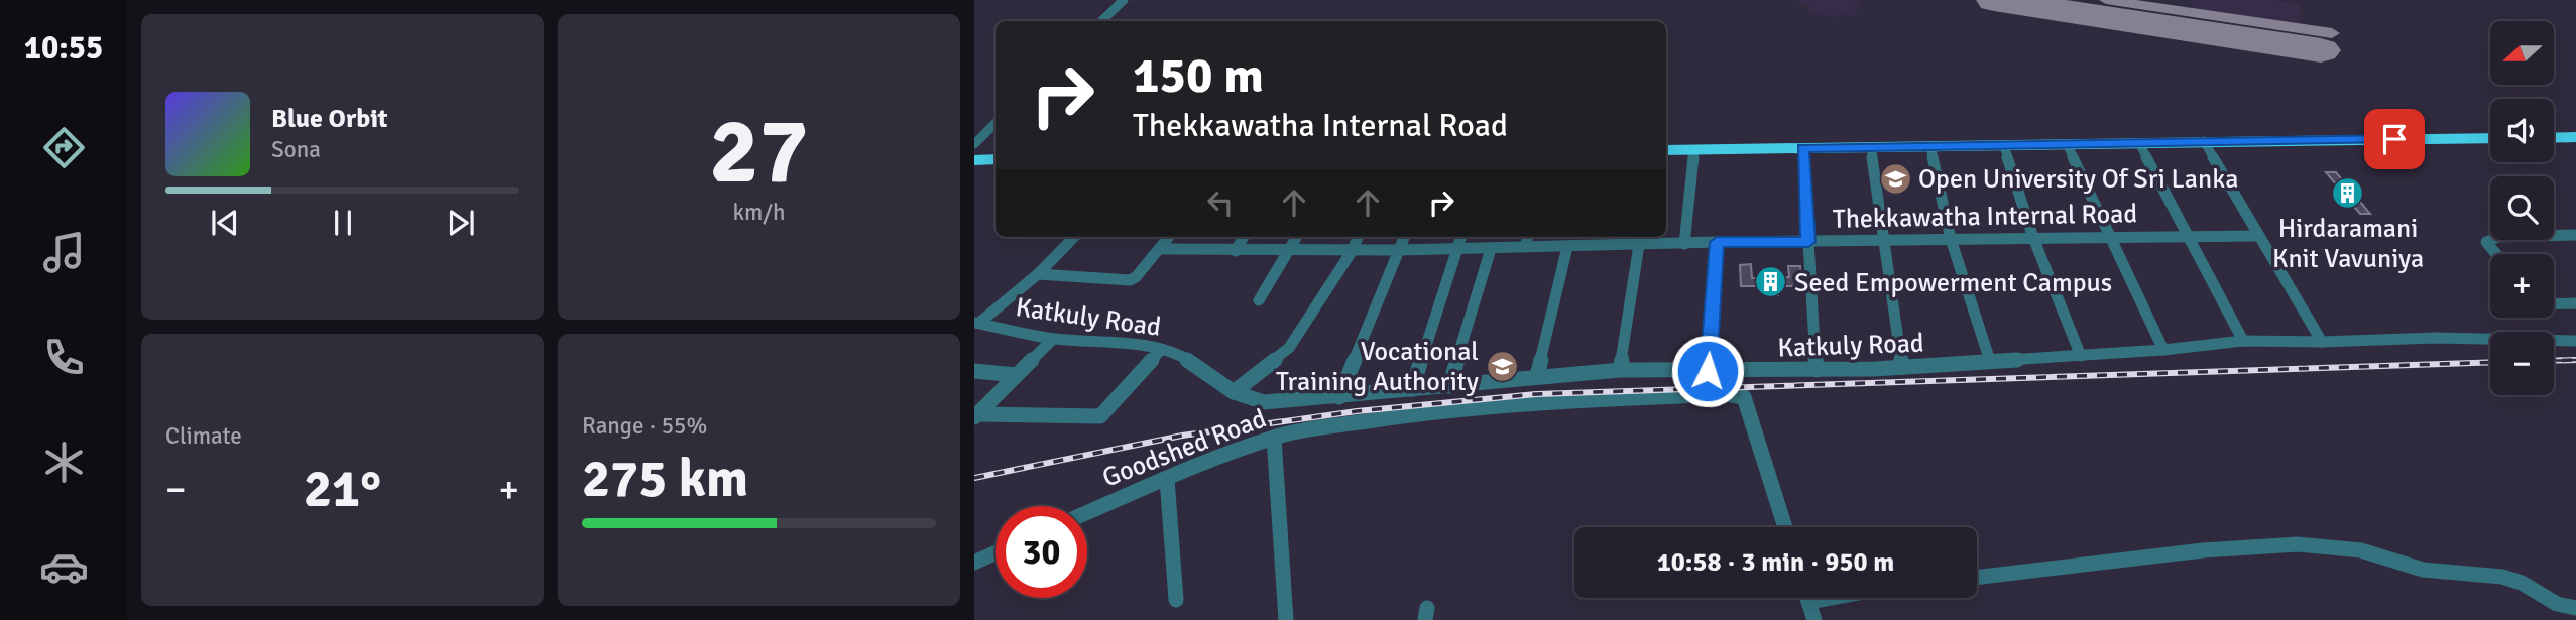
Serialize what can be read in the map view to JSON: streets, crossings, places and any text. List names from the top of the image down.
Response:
{
  "streets": {
    "street": ["Thekkawatha Internal Road", "Katkuly Road", "Goodshed Road"]
  },
  "places": {
    "school or university": ["Open University Of Sri Lanka", "Vocational Training Authority"],
    "building": ["Hirdaramani Knit Vavuniya", "Seed Empowerment Campus"]
  },
  "north": "left",
  "page": {
    "tabs": "10:55",
    "tile": [
      ["27", "km/h"],
      "Climate",
      ["Range · 55%", "275 km"]
    ],
    "map_buttons": ["+", "−"],
    "turn": ["150 m", "Thekkawatha Internal Road"],
    "song": ["Blue Orbit", "Sona"],
    "heat": ["−", "21°", "+"],
    "limit": "30",
    "trip": "10:58 · 3 min · 950 m"
  }
}
